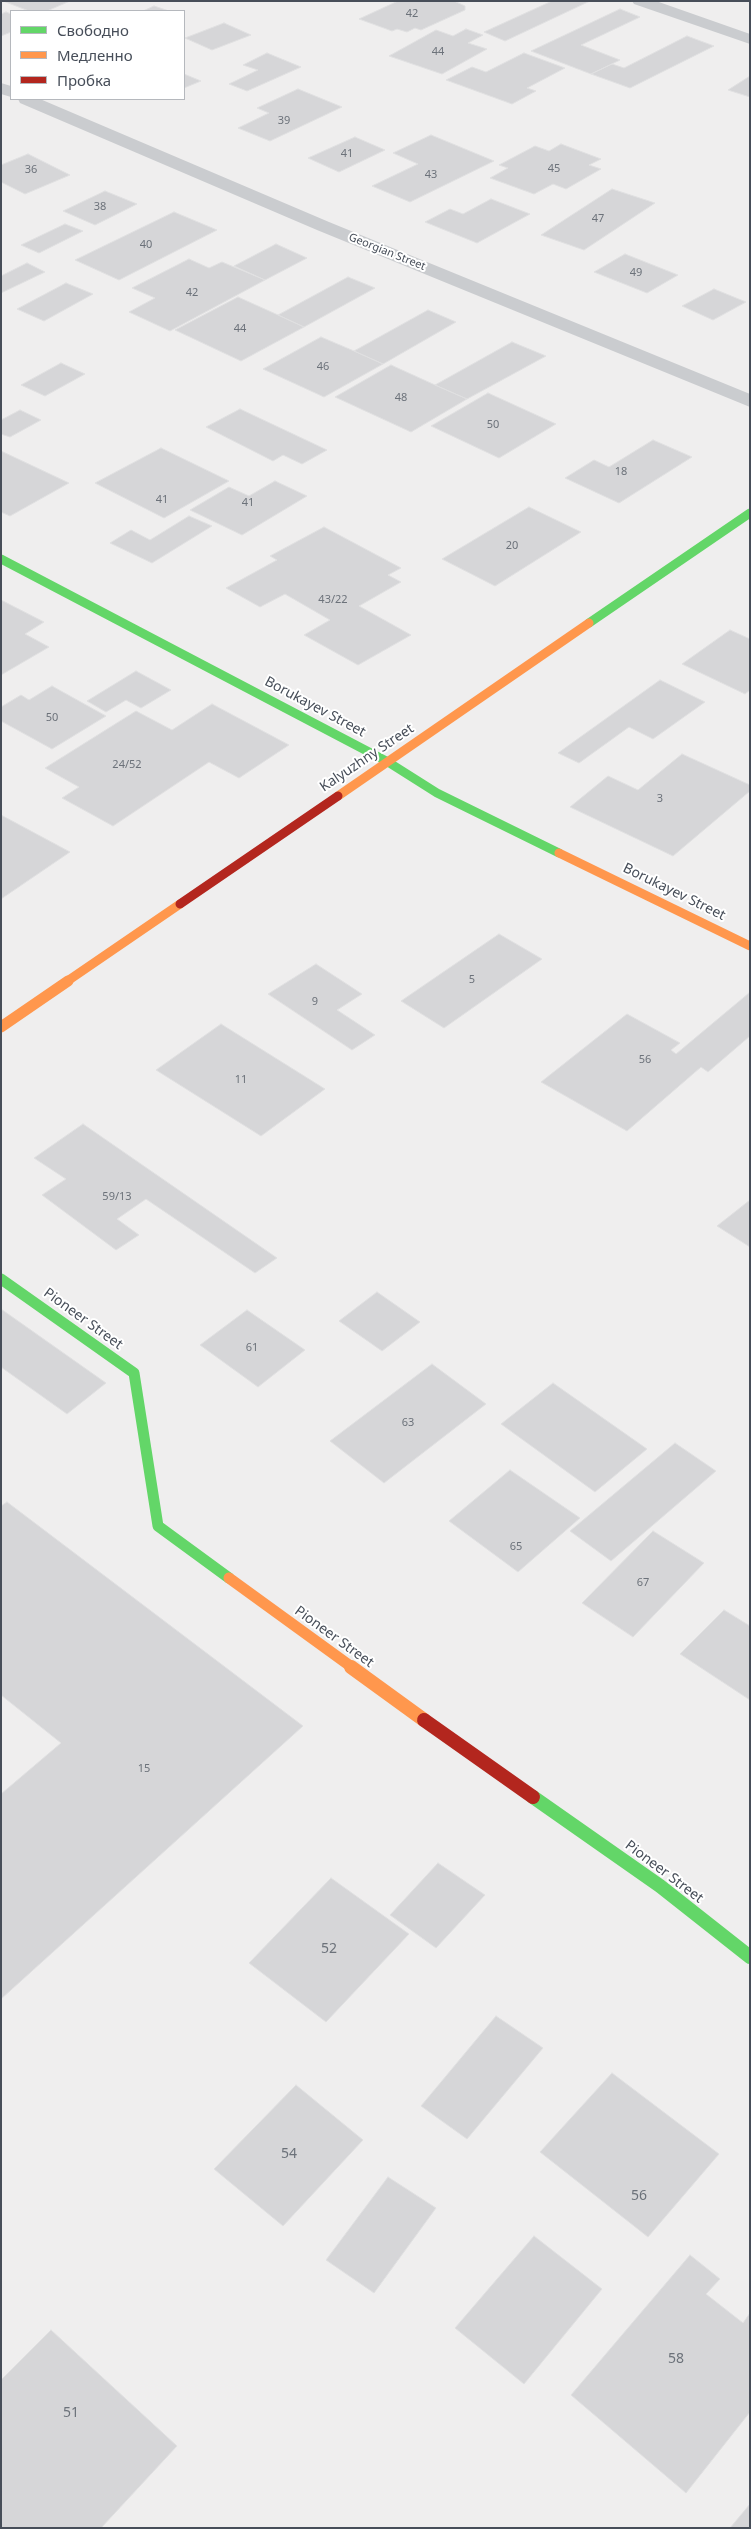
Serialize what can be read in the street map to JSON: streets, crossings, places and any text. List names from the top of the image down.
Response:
{
  "streets": {
    "street": [
      "Georgian Street",
      "Borukayev Street",
      "Kalyuzhny Street",
      "Pioneer Street"
    ]
  },
  "crossings": [
    ["Borukayev Street", "Kalyuzhny Street"]
  ],
  "house_numbers": [
    "42",
    "44",
    "39",
    "41",
    "45",
    "36",
    "43",
    "38",
    "47",
    "40",
    "49",
    "42",
    "44",
    "46",
    "48",
    "50",
    "18",
    "41",
    "41",
    "20",
    "43/22",
    "50",
    "24/52",
    "3",
    "5",
    "9",
    "56",
    "11",
    "59/13",
    "61",
    "63",
    "65",
    "67",
    "15",
    "52",
    "54",
    "56",
    "58",
    "51"
  ],
  "legend": ["Свободно", "Медленно", "Пробка"]
}
